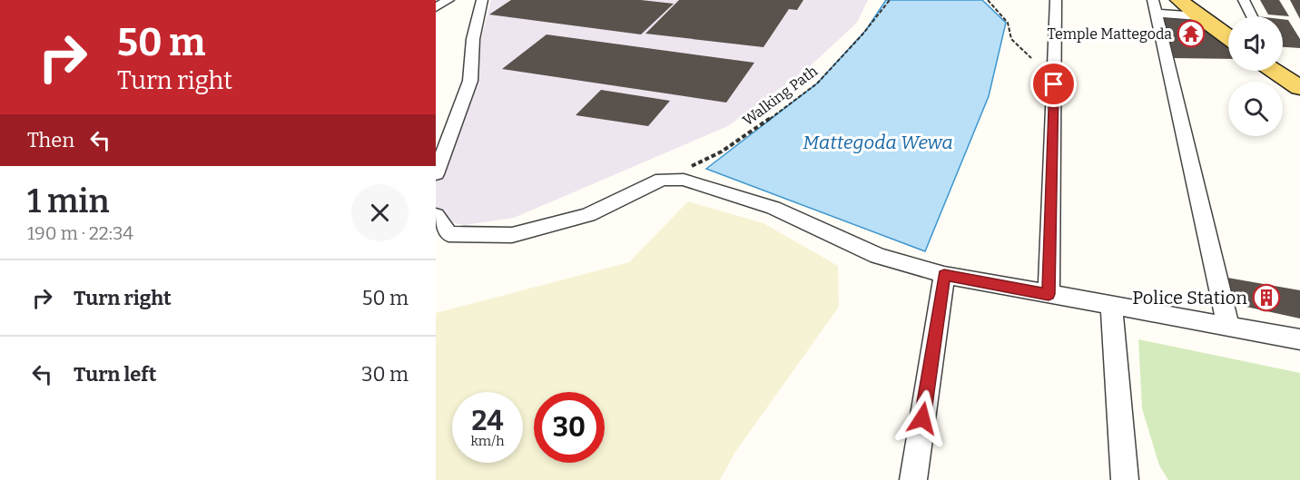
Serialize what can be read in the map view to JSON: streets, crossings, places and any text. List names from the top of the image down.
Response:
{
  "streets": {
    "path": ["Walking Path"]
  },
  "water": ["Mattegoda Wewa"],
  "places": {
    "temple": ["Temple Mattegoda"],
    "building": ["Police Station"]
  },
  "page": {
    "turn": ["50 m", "Turn right"],
    "then": "Then",
    "heading": ["1 min", "190 m · 22:34"],
    "list": [
      {
        "name": "Turn right",
        "value": "50 m"
      },
      {
        "name": "Turn left",
        "value": "30 m"
      }
    ],
    "speed": "24 km/h",
    "limit": "30"
  }
}
